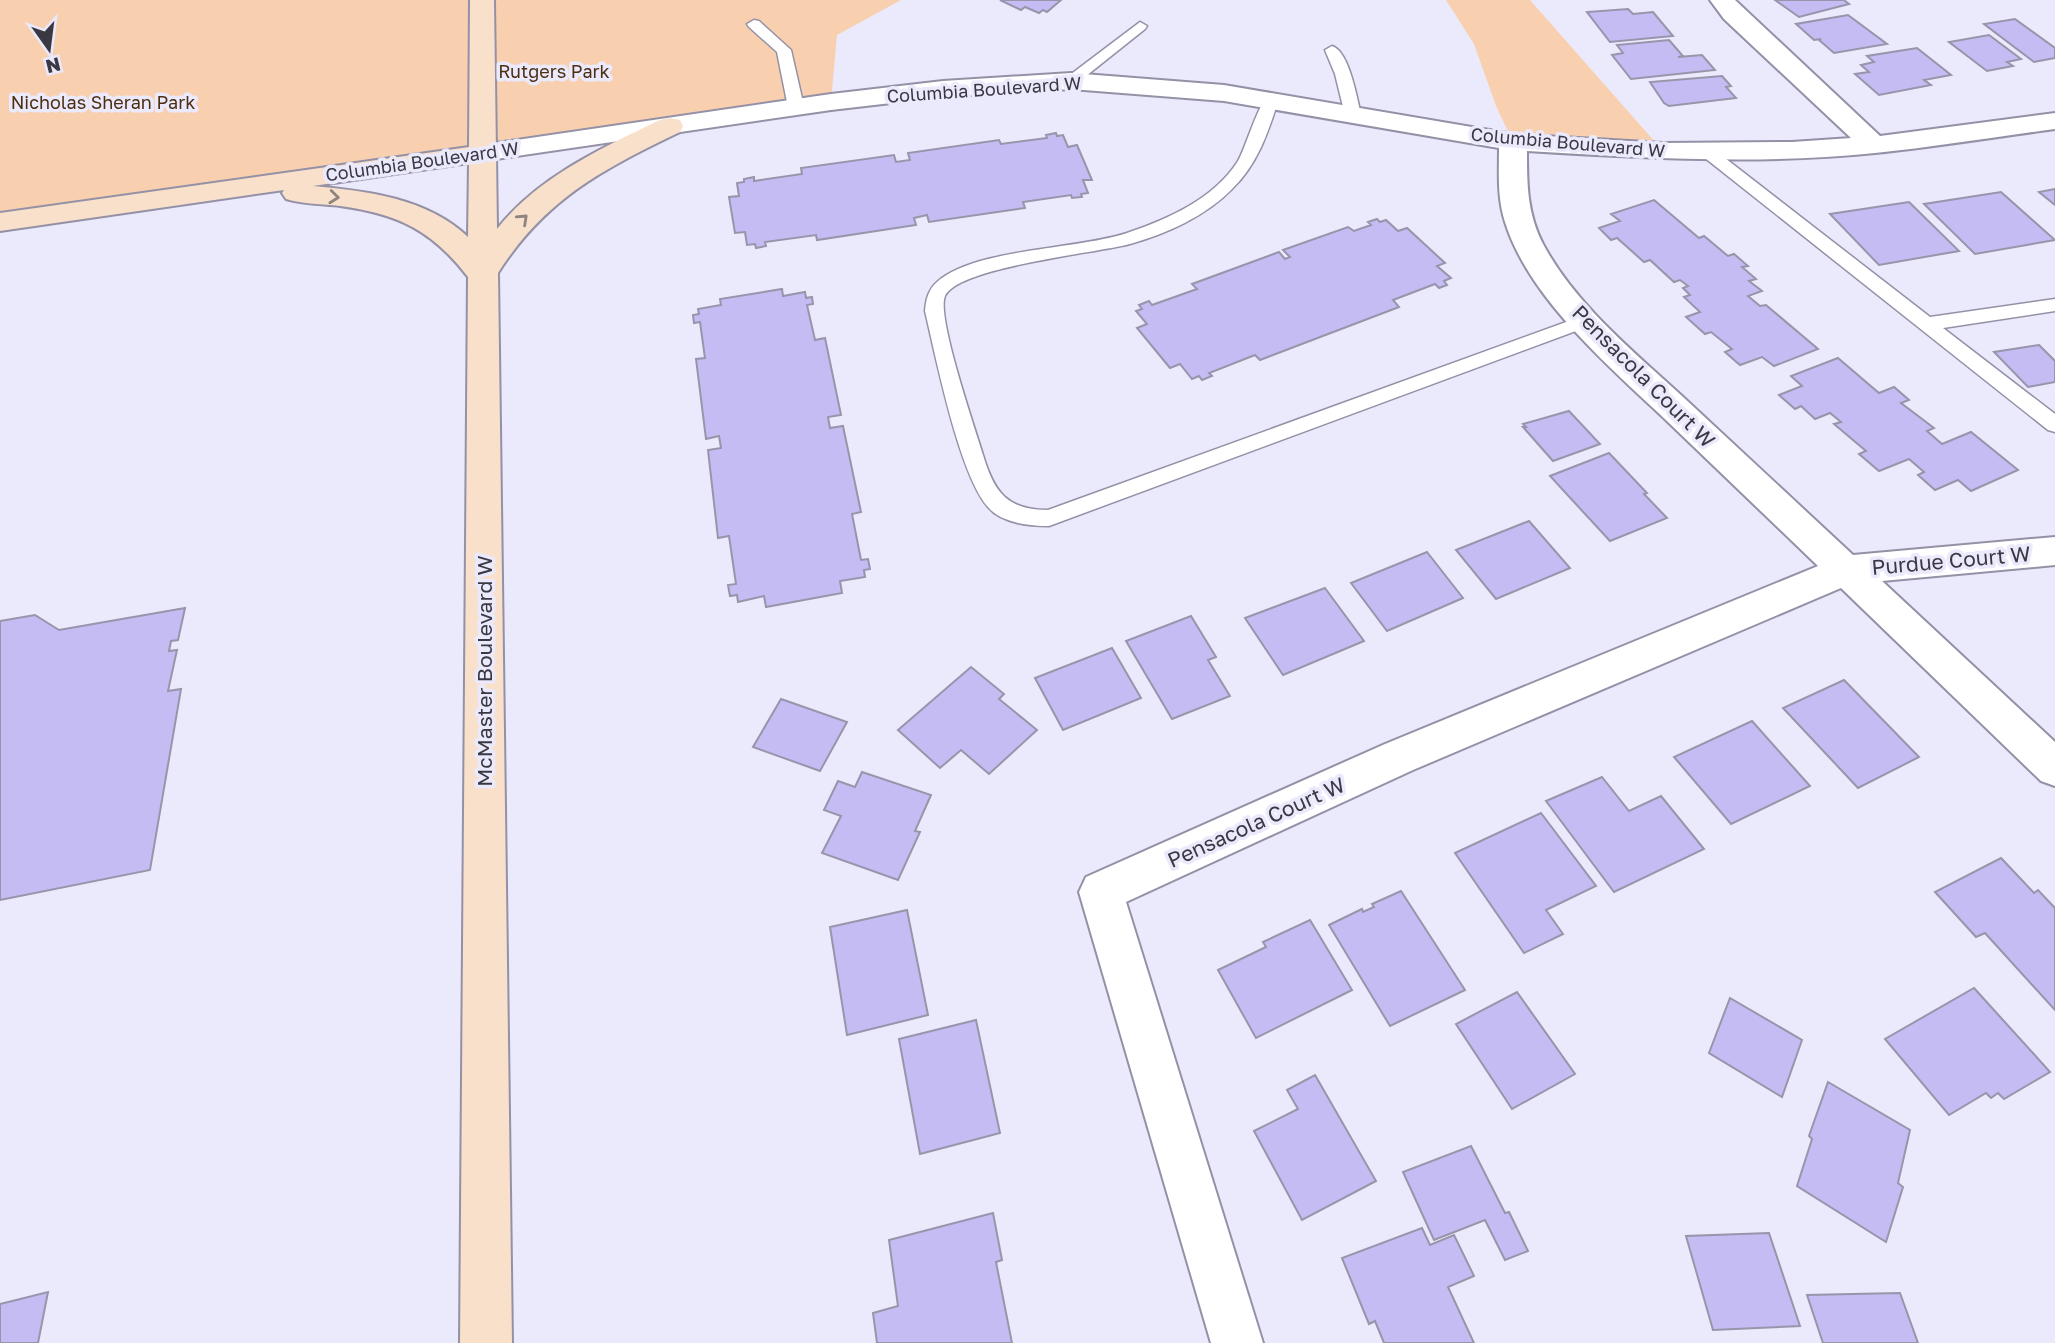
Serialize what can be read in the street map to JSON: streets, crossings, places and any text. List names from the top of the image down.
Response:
{
  "streets": {
    "street": [
      "Columbia Boulevard W",
      "Pensacola Court W",
      "Purdue Court W",
      "McMaster Boulevard W"
    ]
  },
  "crossings": [
    ["Columbia Boulevard W", "Pensacola Court W"],
    ["Columbia Boulevard W", "McMaster Boulevard W"],
    ["Pensacola Court W", "Purdue Court W"]
  ],
  "parks": ["Rutgers Park", "Nicholas Sheran Park"],
  "north": "bottom"
}
